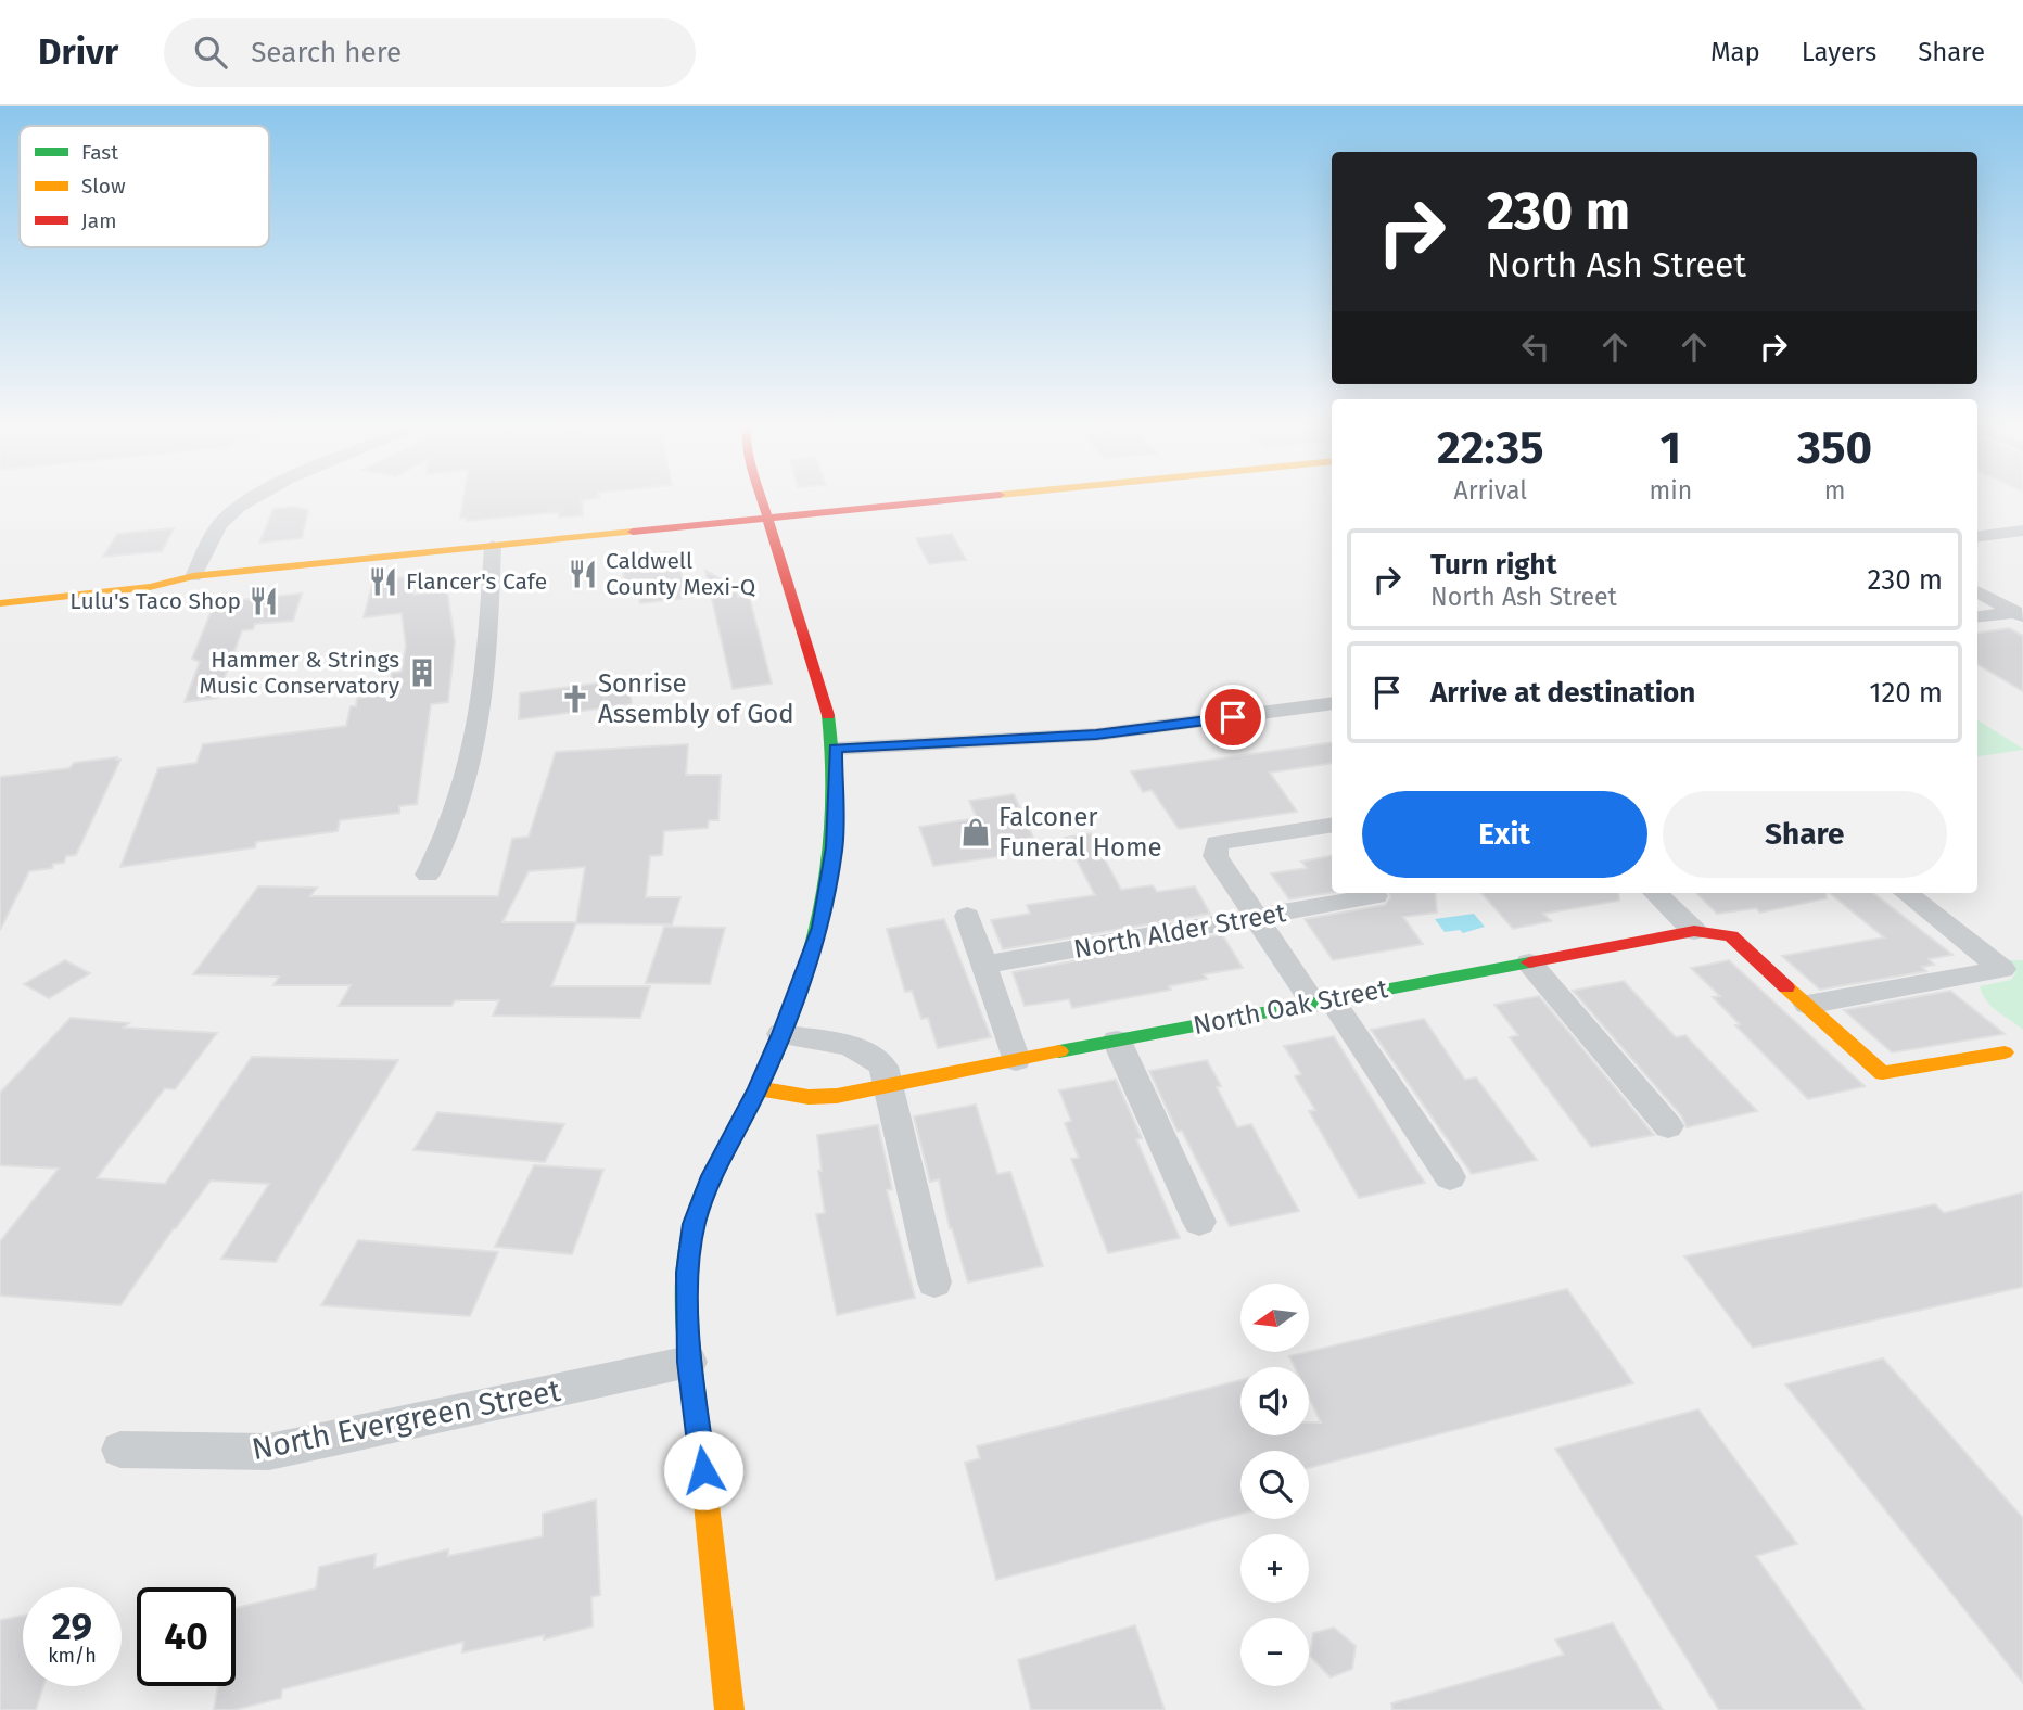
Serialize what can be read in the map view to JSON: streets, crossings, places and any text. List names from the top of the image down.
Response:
{
  "streets": {
    "street": ["North Alder Street", "North Oak Street", "North Evergreen Street"]
  },
  "places": {
    "restaurant": ["Caldwell County Mexi-Q", "Flancer's Cafe", "Lulu's Taco Shop"],
    "building": ["Hammer & Strings Music Conservatory"],
    "church": ["Sonrise Assembly of God"],
    "shop": ["Falconer Funeral Home"]
  },
  "legend": ["Fast", "Slow", "Jam"],
  "north": "left",
  "page": {
    "header": "Drivr",
    "search": "Search here",
    "nav": ["Map", "Layers", "Share"],
    "turn": ["230 m", "North Ash Street"],
    "eta": [
      "22:35",
      "Arrival",
      "1",
      "min",
      "350",
      "m"
    ],
    "list": [
      {
        "name": "Turn right",
        "note": "North Ash Street",
        "value": "230 m"
      },
      {
        "name": "Arrive at destination",
        "value": "120 m"
      }
    ],
    "buttons": ["Exit", "Share"],
    "map_buttons": ["+", "−"],
    "speed": "29 km/h",
    "limit": "40"
  }
}
